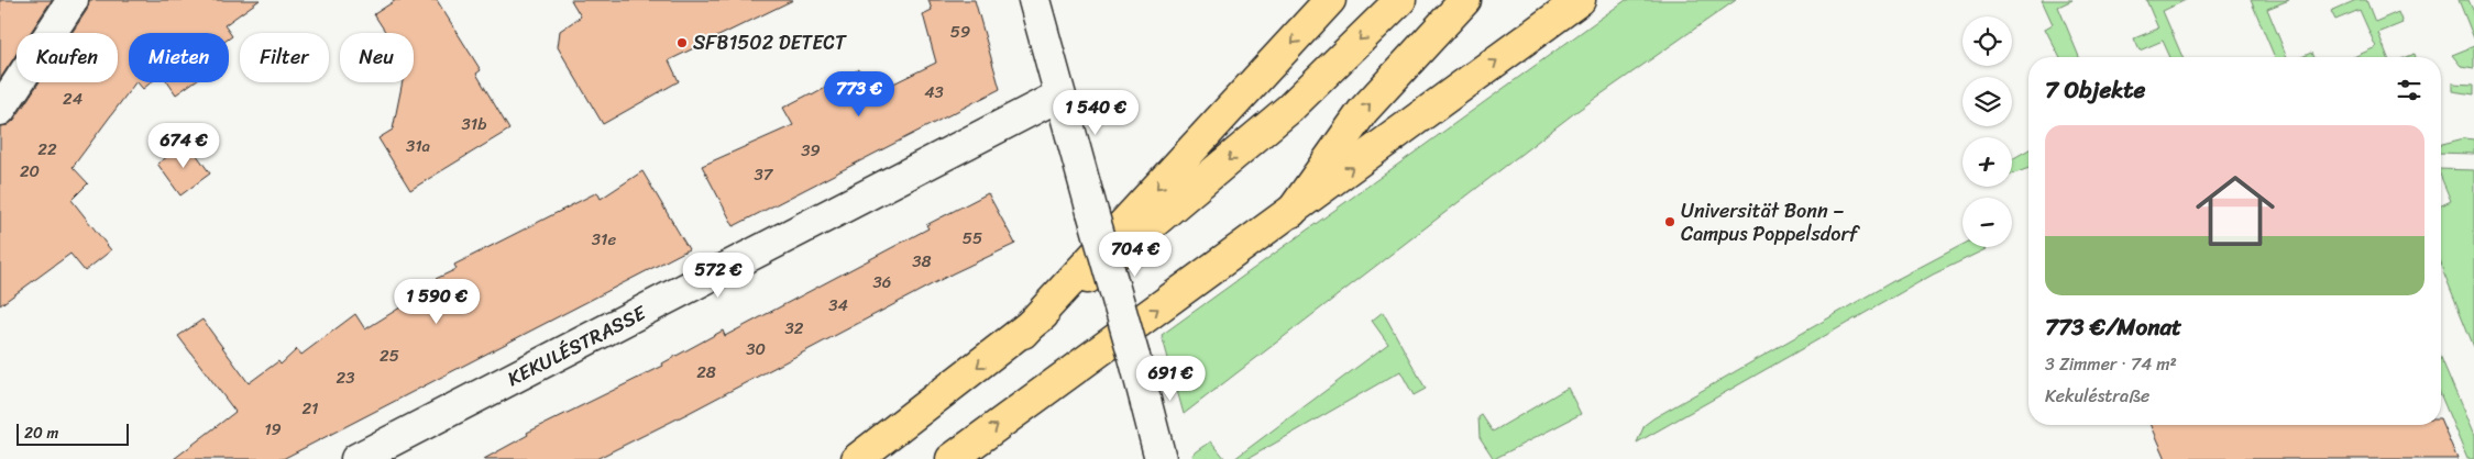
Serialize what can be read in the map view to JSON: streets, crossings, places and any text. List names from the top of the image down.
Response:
{
  "streets": {
    "street": ["KEKULÉSTRASSE"]
  },
  "places": ["SFB1502 DETECT", "Universität Bonn – Campus Poppelsdorf"],
  "house_numbers": [
    "59",
    "43",
    "24",
    "31b",
    "31a",
    "22",
    "39",
    "20",
    "37",
    "55",
    "31e",
    "38",
    "36",
    "34",
    "32",
    "30",
    "25",
    "28",
    "23",
    "21",
    "19"
  ],
  "scale_bar": "20 m",
  "page": {
    "map_buttons": ["+", "−"],
    "chip": [
      "Kaufen",
      "Mieten",
      "Filter",
      "Neu"
    ],
    "heading": "7 Objekte",
    "price": [
      "773 €",
      "1 540 €",
      "674 €",
      "704 €",
      "572 €",
      "1 590 €",
      "691 €"
    ],
    "list": [
      {
        "name": "773 €/Monat",
        "note": "3 Zimmer · 74 m² · Kekuléstraße"
      }
    ],
    "scale": "20 m"
  }
}
